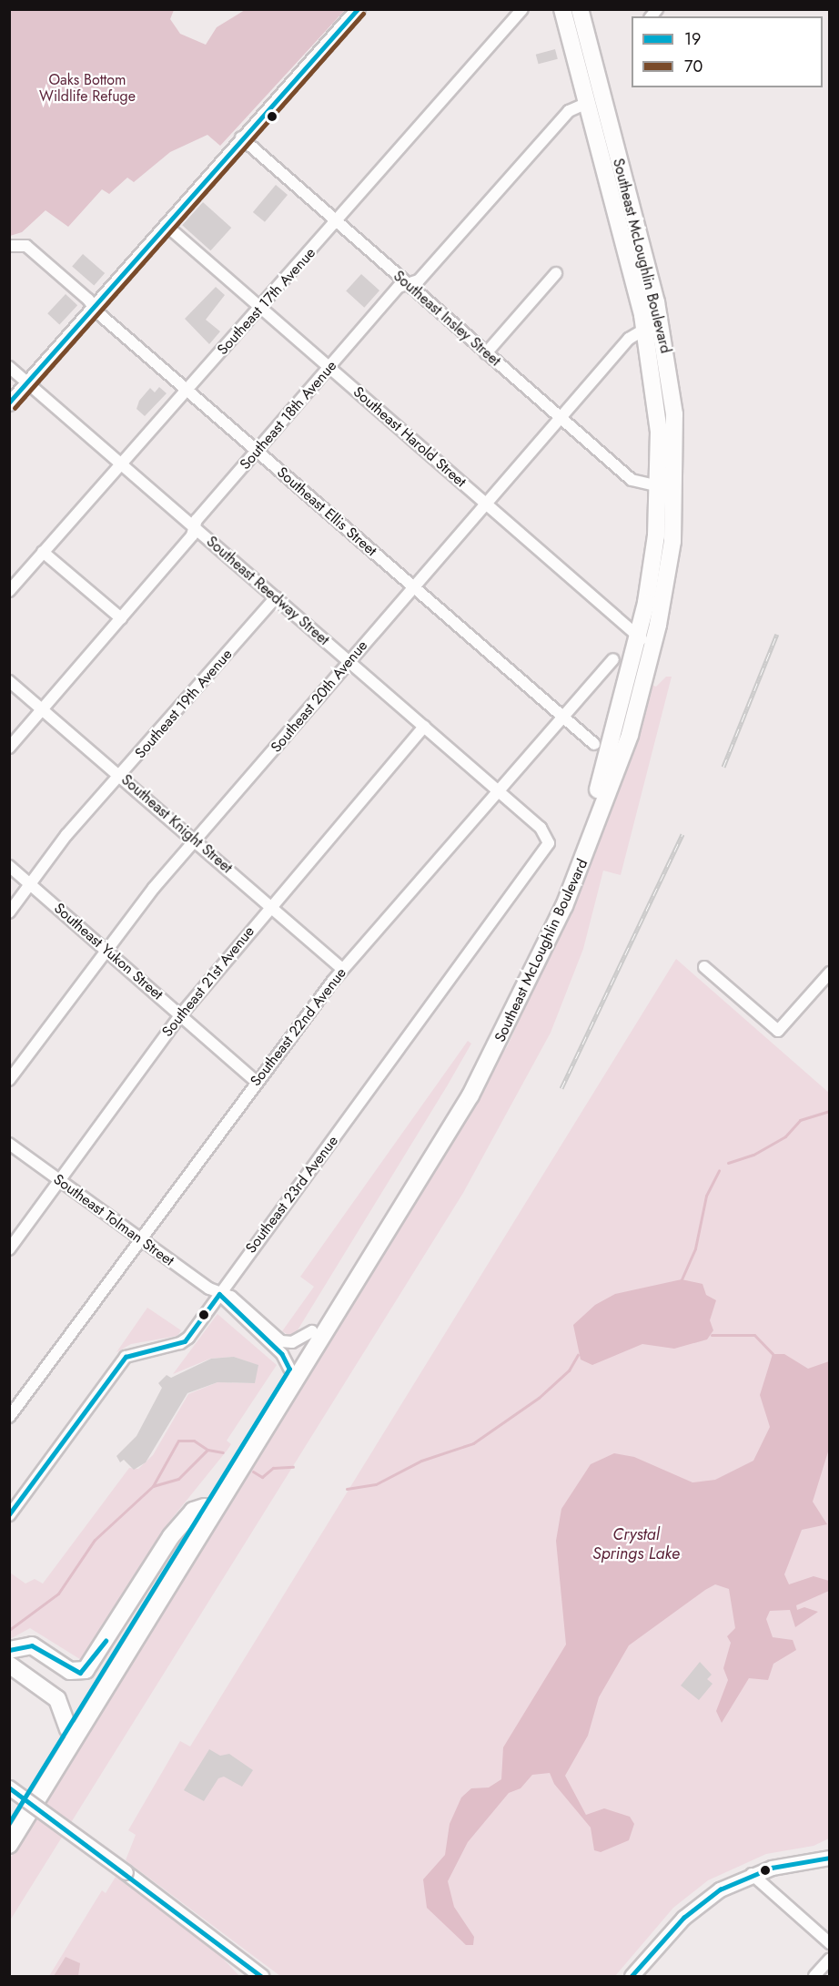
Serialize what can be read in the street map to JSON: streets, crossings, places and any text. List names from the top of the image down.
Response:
{
  "streets": {
    "highway": ["Southeast McLoughlin Boulevard"],
    "street": [
      "Southeast 17th Avenue",
      "Southeast Insley Street",
      "Southeast 18th Avenue",
      "Southeast Harold Street",
      "Southeast Ellis Street",
      "Southeast Reedway Street",
      "Southeast 20th Avenue",
      "Southeast 19th Avenue",
      "Southeast Knight Street",
      "Southeast Yukon Street",
      "Southeast 21st Avenue",
      "Southeast 22nd Avenue",
      "Southeast 23rd Avenue",
      "Southeast Tolman Street"
    ]
  },
  "crossings": [
    ["Southeast McLoughlin Boulevard", "Southeast Insley Street"],
    ["Southeast McLoughlin Boulevard", "Southeast 18th Avenue"],
    ["Southeast McLoughlin Boulevard", "Southeast Harold Street"],
    ["Southeast McLoughlin Boulevard", "Southeast 20th Avenue"],
    ["Southeast McLoughlin Boulevard", "Southeast Tolman Street"],
    ["Southeast 17th Avenue", "Southeast Insley Street"],
    ["Southeast 17th Avenue", "Southeast Harold Street"],
    ["Southeast 17th Avenue", "Southeast Ellis Street"],
    ["Southeast 17th Avenue", "Southeast Reedway Street"],
    ["Southeast Insley Street", "Southeast 18th Avenue"],
    ["Southeast Insley Street", "Southeast 20th Avenue"],
    ["Southeast 18th Avenue", "Southeast Harold Street"],
    ["Southeast 18th Avenue", "Southeast Ellis Street"],
    ["Southeast 18th Avenue", "Southeast Reedway Street"],
    ["Southeast 18th Avenue", "Southeast Knight Street"],
    ["Southeast Harold Street", "Southeast 20th Avenue"],
    ["Southeast Ellis Street", "Southeast 20th Avenue"],
    ["Southeast Ellis Street", "Southeast 22nd Avenue"],
    ["Southeast Reedway Street", "Southeast 20th Avenue"],
    ["Southeast Reedway Street", "Southeast 19th Avenue"],
    ["Southeast Reedway Street", "Southeast 21st Avenue"],
    ["Southeast Reedway Street", "Southeast 22nd Avenue"],
    ["Southeast Reedway Street", "Southeast 23rd Avenue"],
    ["Southeast 20th Avenue", "Southeast Knight Street"],
    ["Southeast 20th Avenue", "Southeast Yukon Street"],
    ["Southeast 19th Avenue", "Southeast Knight Street"],
    ["Southeast 19th Avenue", "Southeast Yukon Street"],
    ["Southeast Knight Street", "Southeast 21st Avenue"],
    ["Southeast Knight Street", "Southeast 22nd Avenue"],
    ["Southeast Yukon Street", "Southeast 21st Avenue"],
    ["Southeast Yukon Street", "Southeast 22nd Avenue"],
    ["Southeast 21st Avenue", "Southeast Tolman Street"],
    ["Southeast 22nd Avenue", "Southeast Tolman Street"],
    ["Southeast 23rd Avenue", "Southeast Tolman Street"]
  ],
  "water": ["Crystal Springs Lake"],
  "parks": ["Oaks Bottom Wildlife Refuge"],
  "lines": ["transit line 19", "transit line 70"],
  "legend": ["19", "70"]
}
